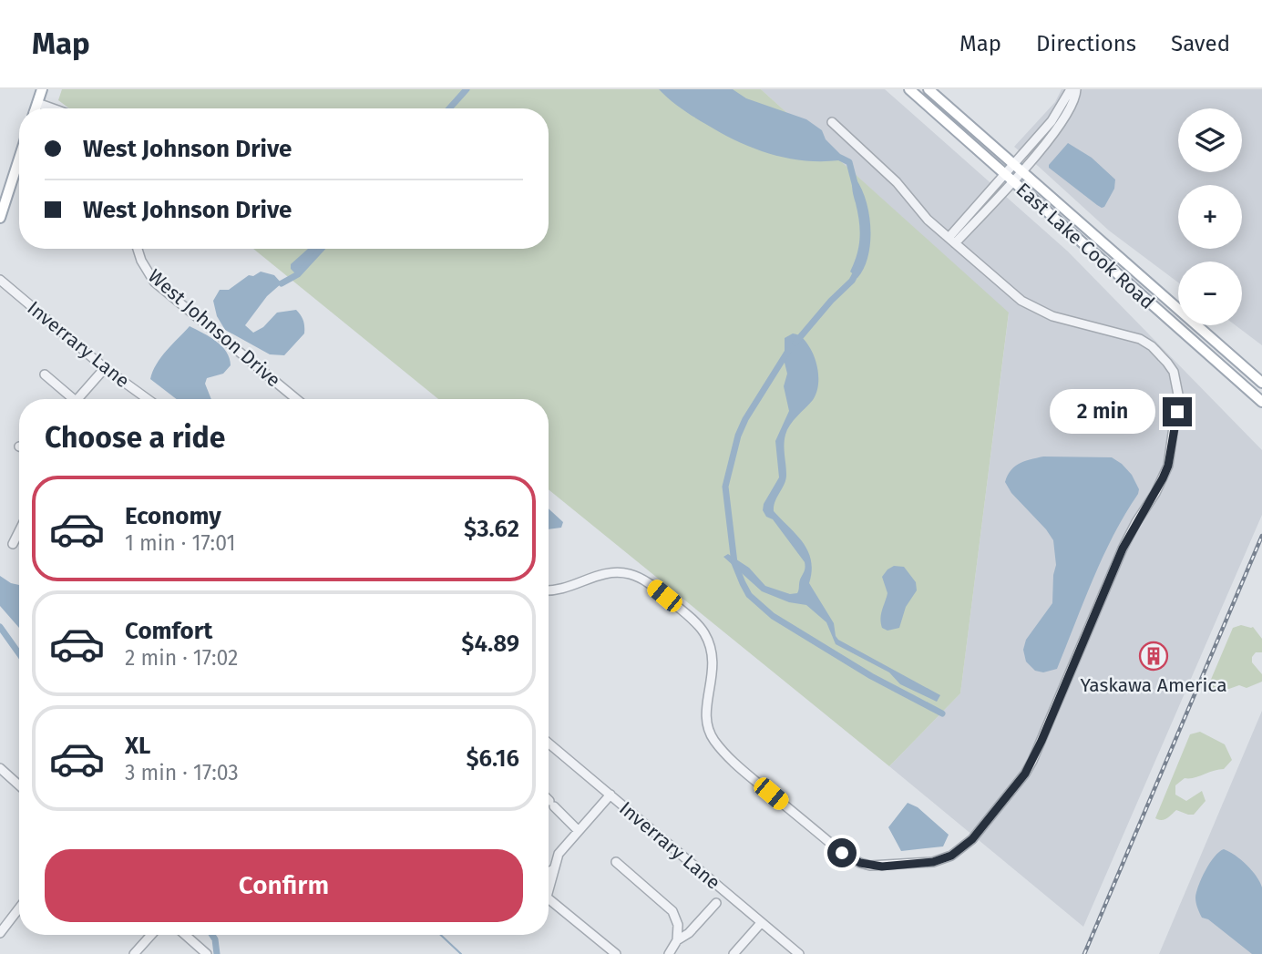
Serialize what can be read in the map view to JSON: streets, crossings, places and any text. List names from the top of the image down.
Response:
{
  "streets": {
    "main road": ["East Lake Cook Road"],
    "street": ["West Johnson Drive", "Inverrary Lane"]
  },
  "places": {
    "building": ["Yaskawa America"]
  },
  "page": {
    "header": "Map",
    "nav": ["Map", "Directions", "Saved"],
    "map_buttons": ["+", "−"],
    "banner": ["West Johnson Drive", "West Johnson Drive"],
    "bubble": "2 min",
    "heading": "Choose a ride",
    "list": [
      {
        "name": "Economy",
        "note": "1 min · 17:01",
        "value": "$3.62"
      },
      {
        "name": "Comfort",
        "note": "2 min · 17:02",
        "value": "$4.89"
      },
      {
        "name": "XL",
        "note": "3 min · 17:03",
        "value": "$6.16"
      }
    ],
    "buttons": "Confirm"
  }
}
